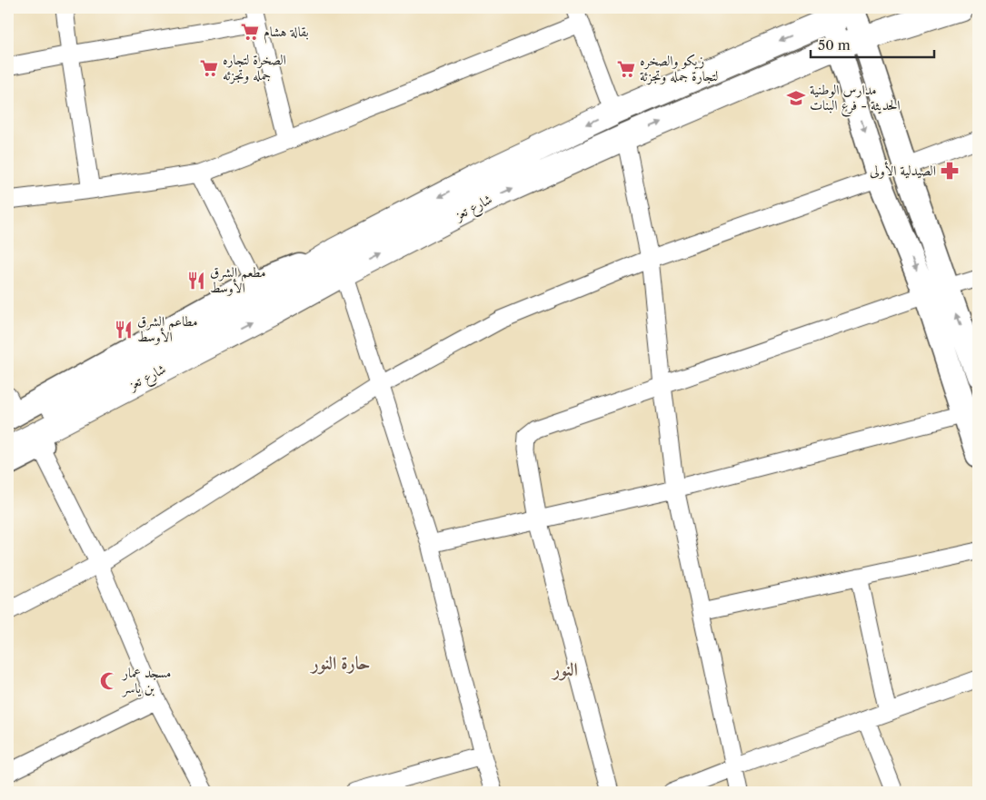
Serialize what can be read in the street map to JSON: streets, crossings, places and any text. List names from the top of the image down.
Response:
{
  "streets": {
    "main road": ["شارع تعز"]
  },
  "districts": ["حارة النور", "النور"],
  "places": {
    "supermarket": ["بقالة هشام", "الصخرة لتجاره جمله وتجزئه", "زيكو والصخره لتجارة جمله وتجزئة"],
    "school or university": ["مدارس الوطنية الحديثة - فرع البنات"],
    "pharmacy": ["الصيدلية الأولى"],
    "restaurant": ["مطعم الشرق الأوسط", "مطاعم الشرق الأوسط"],
    "mosque": ["مسجد عمار بن ياسر"]
  },
  "scale_bar": "50 m"
}
